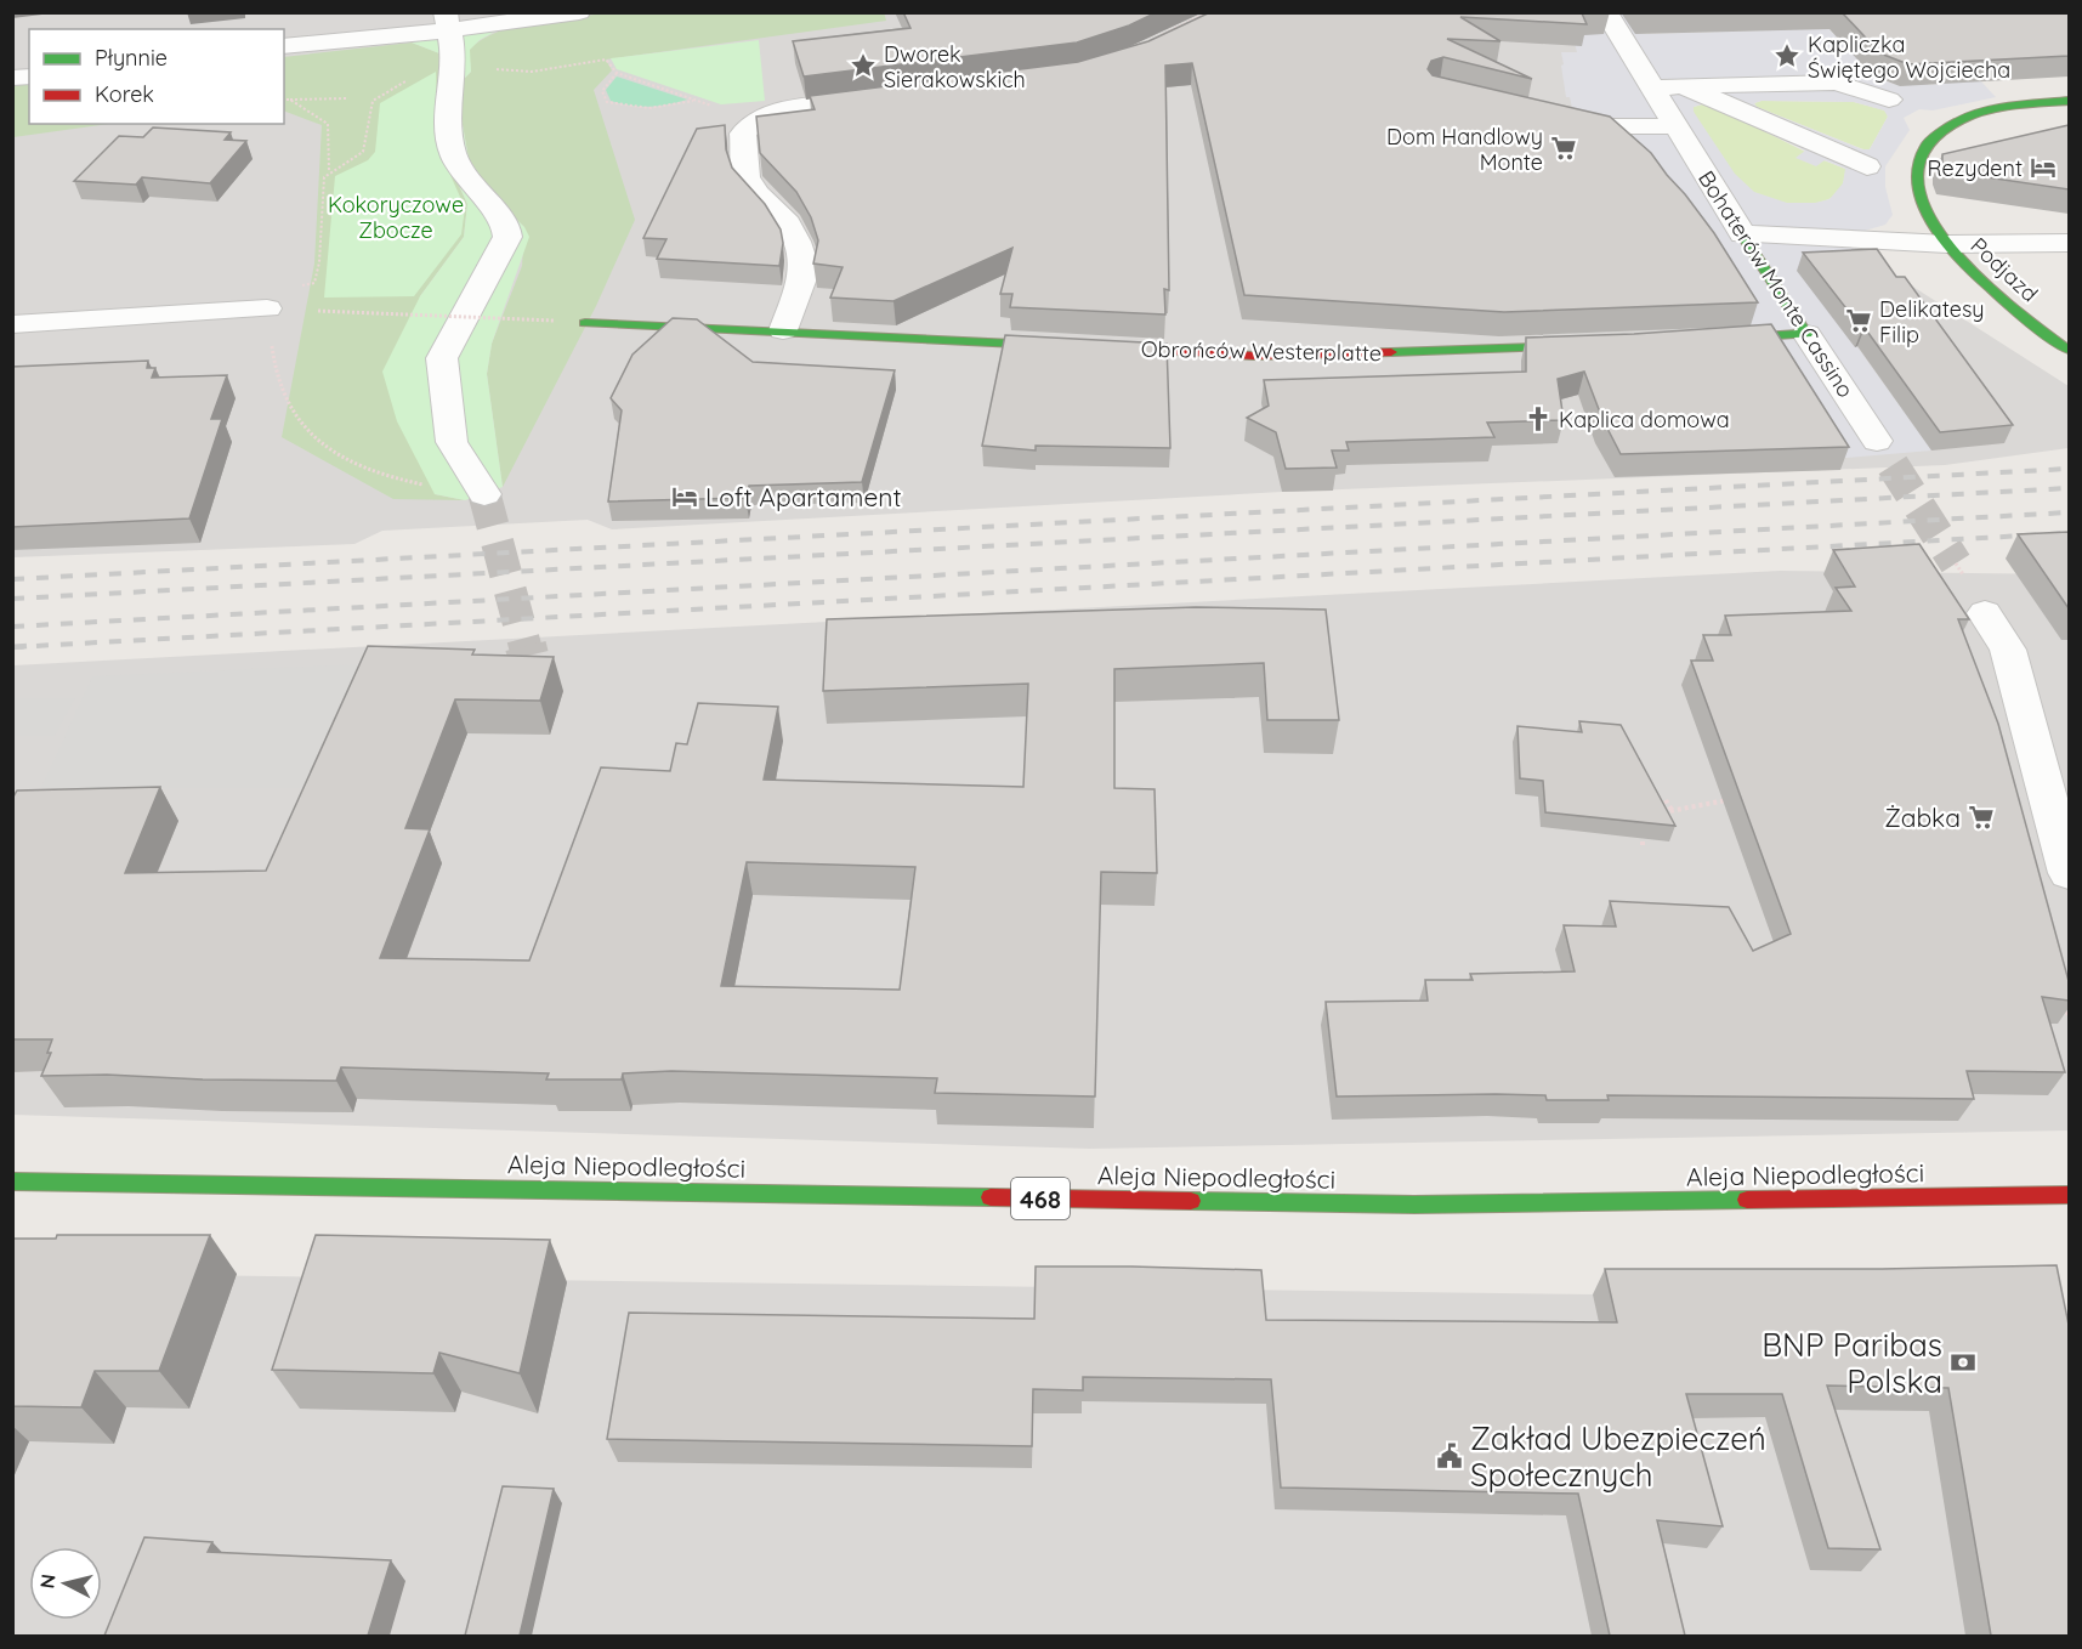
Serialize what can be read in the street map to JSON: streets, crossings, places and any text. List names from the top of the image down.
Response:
{
  "streets": {
    "street": [
      "Podjazd",
      "Bohaterów Monte Cassino",
      "Obrońców Westerplatte",
      "Aleja Niepodległości",
      "468"
    ]
  },
  "parks": ["Kokoryczowe Zbocze"],
  "places": {
    "place": ["Kapliczka Świętego Wojciecha", "Dworek Sierakowskich"],
    "supermarket": ["Dom Handlowy Monte", "Delikatesy Filip", "Żabka"],
    "hotel": ["Rezydent", "Loft Apartament"],
    "church": ["Kaplica domowa"],
    "bank": ["BNP Paribas Polska"],
    "public building": ["Zakład Ubezpieczeń Społecznych"]
  },
  "legend": ["Płynnie", "Korek"],
  "north": "left"
}
